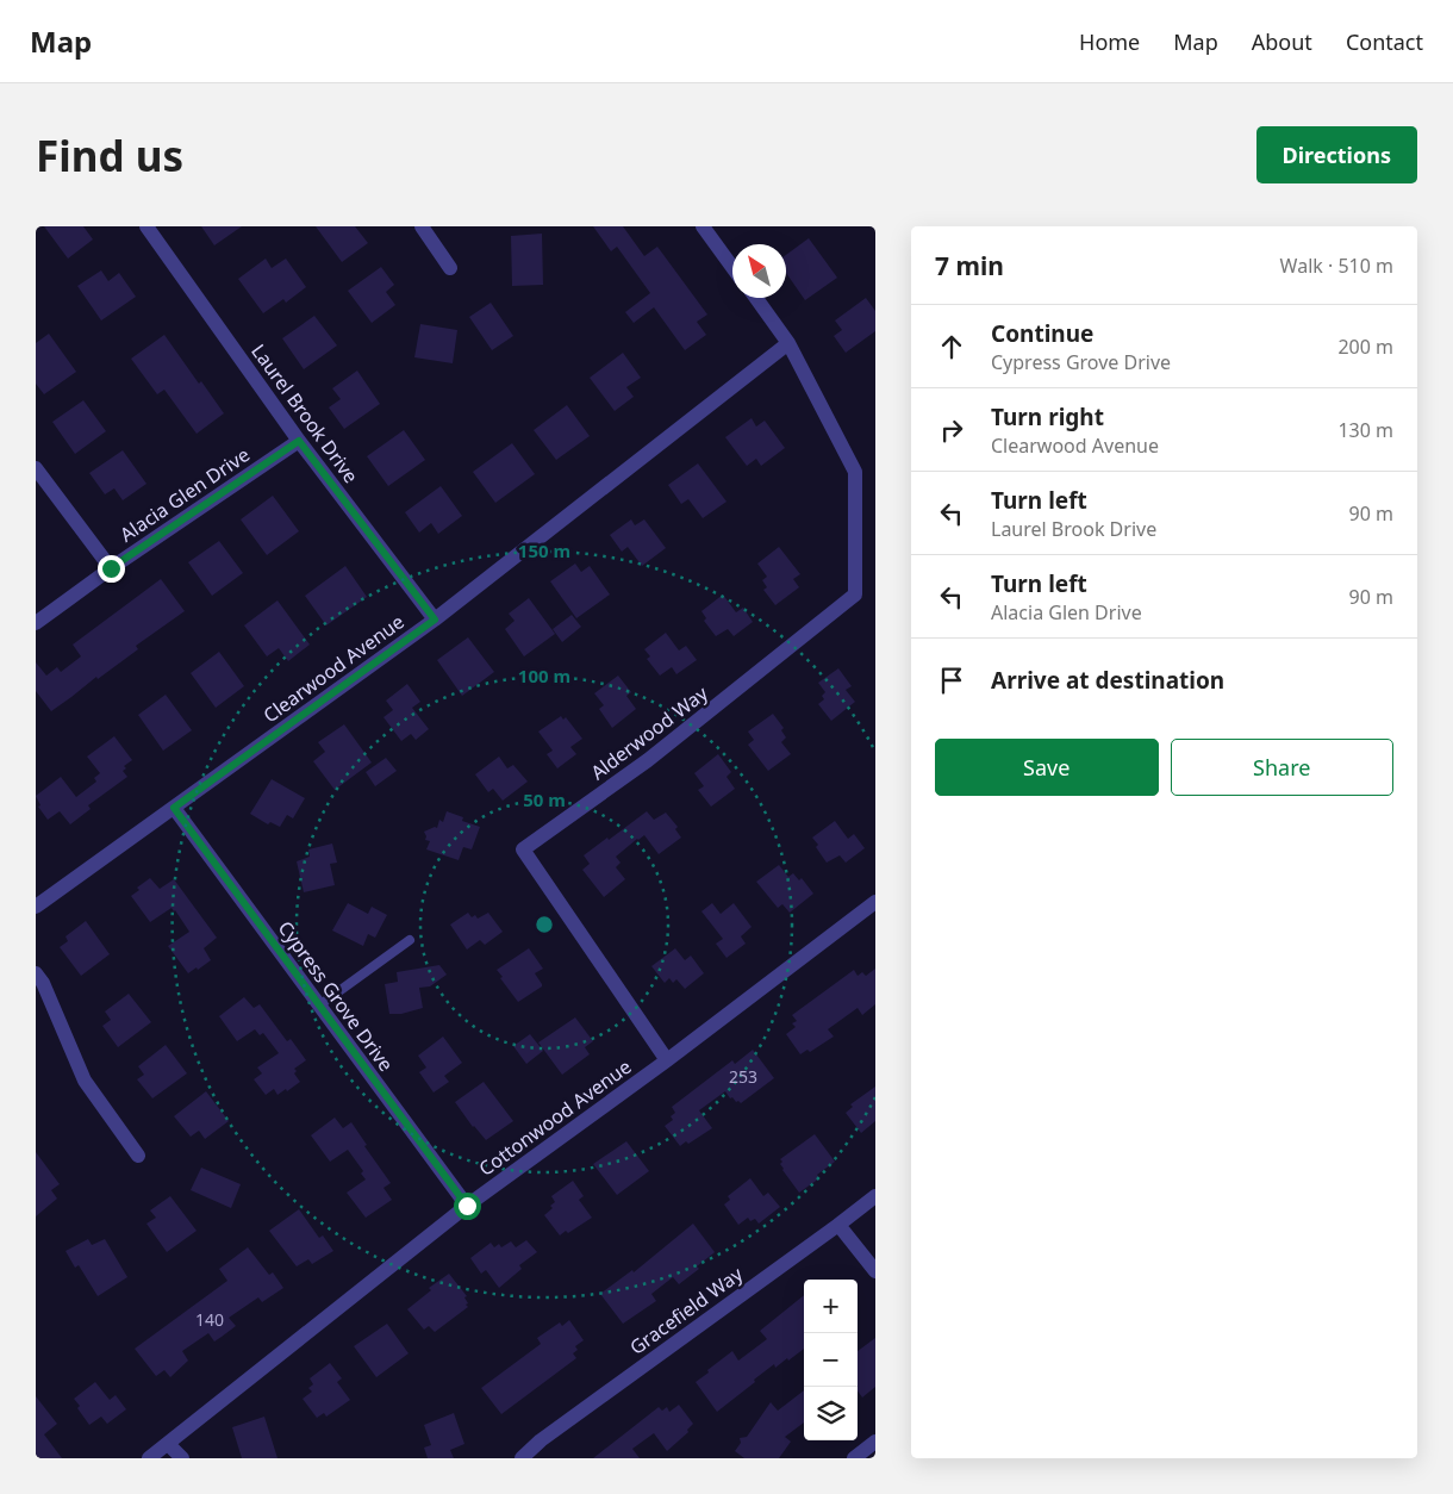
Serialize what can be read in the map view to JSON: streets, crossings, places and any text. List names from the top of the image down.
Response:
{
  "streets": {
    "street": [
      "Laurel Brook Drive",
      "Alacia Glen Drive",
      "Clearwood Avenue",
      "Alderwood Way",
      "Cypress Grove Drive",
      "Cottonwood Avenue",
      "Gracefield Way"
    ]
  },
  "crossings": [
    ["Laurel Brook Drive", "Alacia Glen Drive"],
    ["Laurel Brook Drive", "Clearwood Avenue"],
    ["Clearwood Avenue", "Alderwood Way"],
    ["Clearwood Avenue", "Cypress Grove Drive"],
    ["Alderwood Way", "Cottonwood Avenue"],
    ["Cypress Grove Drive", "Cottonwood Avenue"]
  ],
  "house_numbers": ["253", "140"],
  "north": "top left",
  "page": {
    "header": "Map",
    "nav": [
      "Home",
      "Map",
      "About",
      "Contact"
    ],
    "buttons": [
      "Directions",
      ["Save", "Share"]
    ],
    "title": "Find us",
    "heading": ["7 min", "Walk · 510 m"],
    "list": [
      ["Continue", "Cypress Grove Drive", "200 m"],
      ["Turn right", "Clearwood Avenue", "130 m"],
      ["Turn left", "Laurel Brook Drive", "90 m"],
      ["Turn left", "Alacia Glen Drive", "90 m"],
      "Arrive at destination"
    ],
    "map_buttons": ["+", "−"]
  },
  "rings": ["150 m", "100 m", "50 m"]
}
